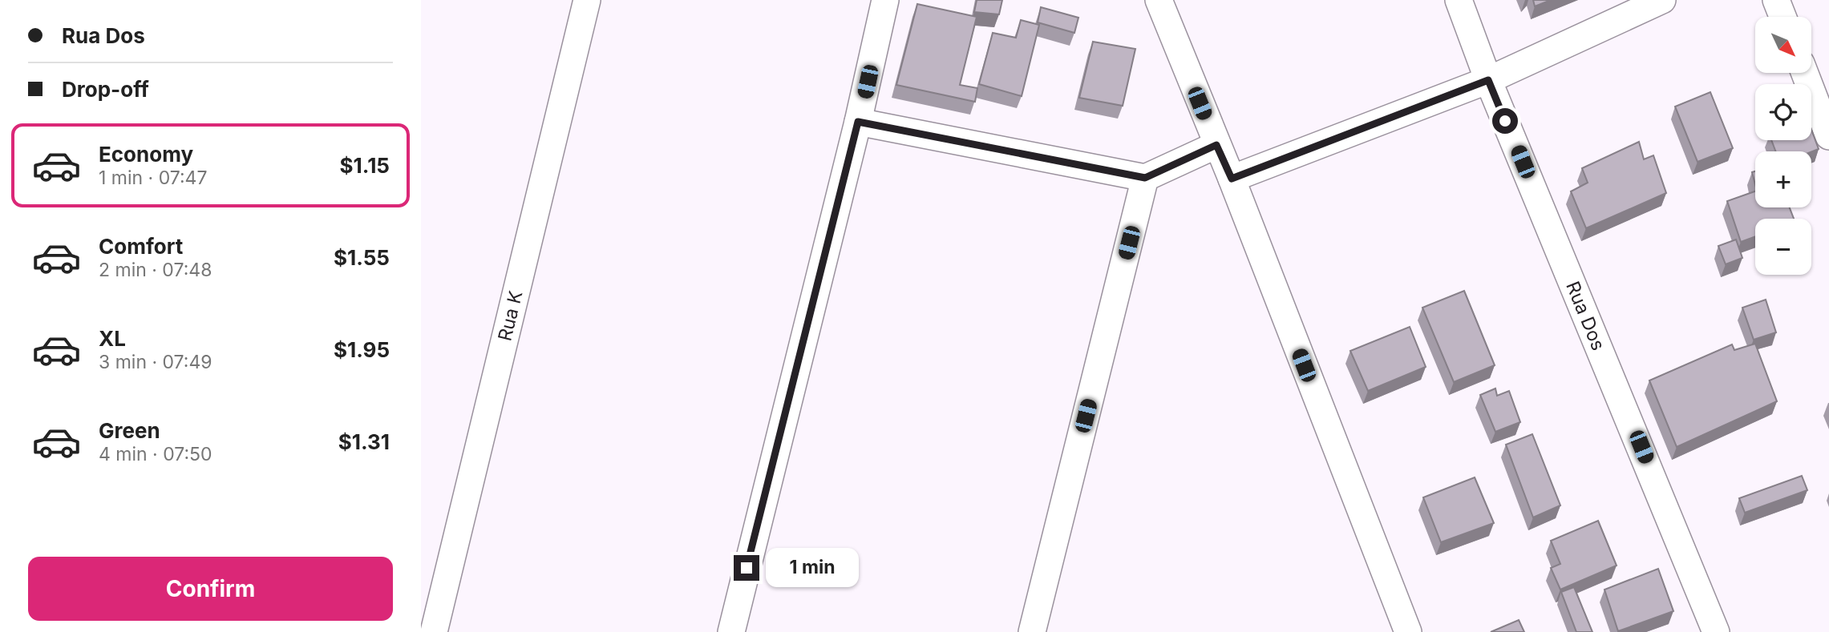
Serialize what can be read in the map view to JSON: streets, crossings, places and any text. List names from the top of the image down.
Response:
{
  "streets": {
    "street": ["Rua K", "Rua Dos"]
  },
  "north": "bottom right",
  "page": {
    "banner": ["Rua Dos", "Drop-off"],
    "map_buttons": ["+", "−"],
    "list": [
      {
        "name": "Economy",
        "note": "1 min · 07:47",
        "value": "$1.15"
      },
      {
        "name": "Comfort",
        "note": "2 min · 07:48",
        "value": "$1.55"
      },
      {
        "name": "XL",
        "note": "3 min · 07:49",
        "value": "$1.95"
      },
      {
        "name": "Green",
        "note": "4 min · 07:50",
        "value": "$1.31"
      }
    ],
    "buttons": "Confirm",
    "bubble": "1 min"
  }
}
